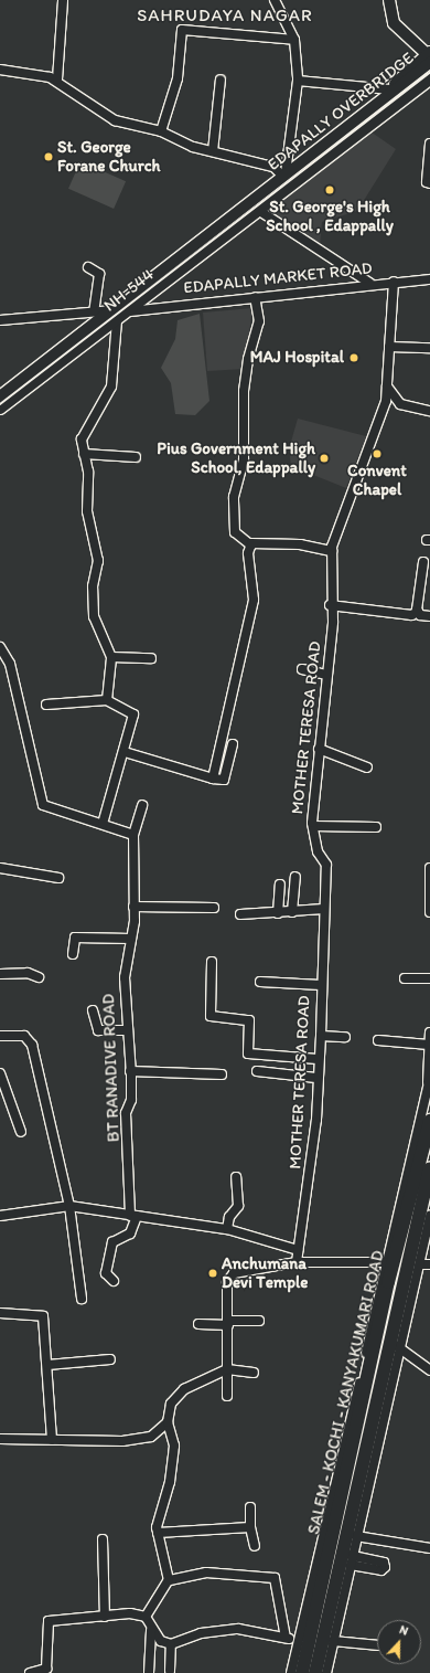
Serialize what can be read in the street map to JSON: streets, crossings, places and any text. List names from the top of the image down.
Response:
{
  "streets": {
    "highway": ["SALEM - KOCHI - KANYAKUMARI ROAD"],
    "main road": ["EDAPALLY OVERBRIDGE", "NH-544"],
    "street": ["EDAPALLY MARKET ROAD", "MOTHER TERESA ROAD", "BT RANADIVE ROAD"]
  },
  "crossings": [
    ["EDAPALLY OVERBRIDGE", "NH-544"],
    ["EDAPALLY MARKET ROAD", "NH-544"],
    ["EDAPALLY MARKET ROAD", "MOTHER TERESA ROAD"]
  ],
  "districts": ["SAHRUDAYA NAGAR"],
  "places": [
    "St. George Forane Church",
    "St. George's High School , Edappally",
    "MAJ Hospital",
    "Convent Chapel",
    "Pius Government High School, Edappally",
    "Anchumana Devi Temple"
  ],
  "north": "top"
}
